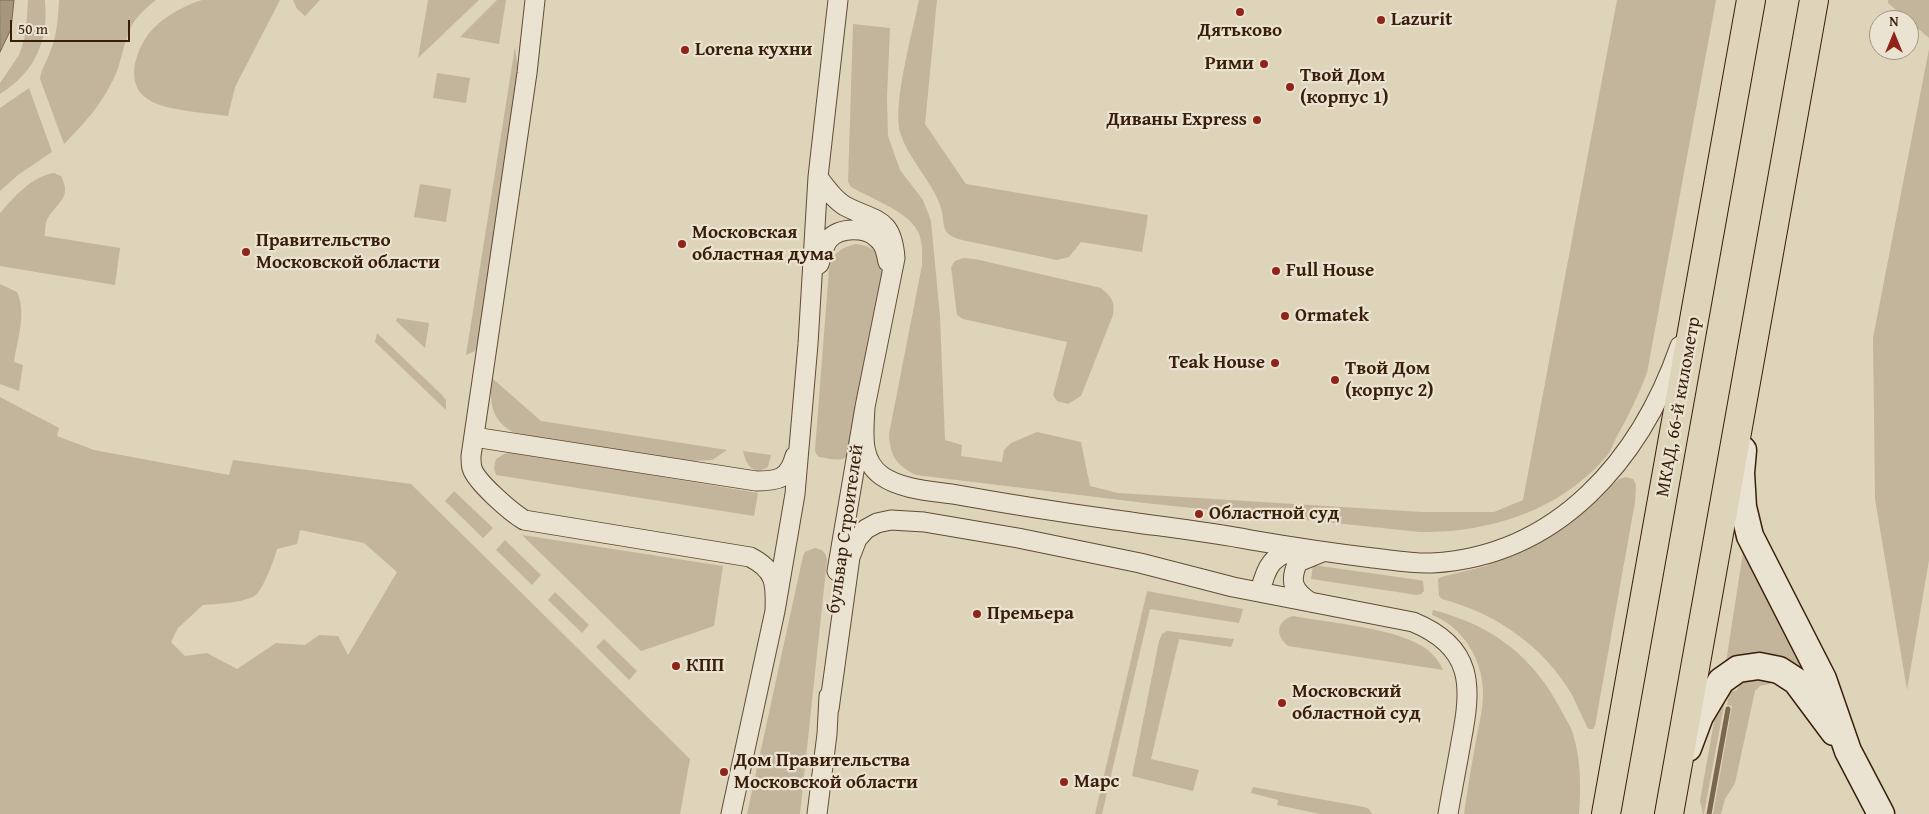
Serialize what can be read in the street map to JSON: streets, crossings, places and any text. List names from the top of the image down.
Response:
{
  "streets": {
    "highway": ["МКАД, 66-й километр"],
    "street": ["бульвар Строителей"]
  },
  "places": [
    "Дятьково",
    "Lazurit",
    "Lorena кухни",
    "Рими",
    "Твой Дом (корпус 1)",
    "Диваны Express",
    "Московская областная дума",
    "Правительство Московской области",
    "Full House",
    "Ormatek",
    "Teak House",
    "Твой Дом (корпус 2)",
    "Областной суд",
    "Премьера",
    "КПП",
    "Московский областной суд",
    "Дом Правительства Московской области",
    "Марс"
  ],
  "scale_bar": "50 m",
  "north": "top"
}
